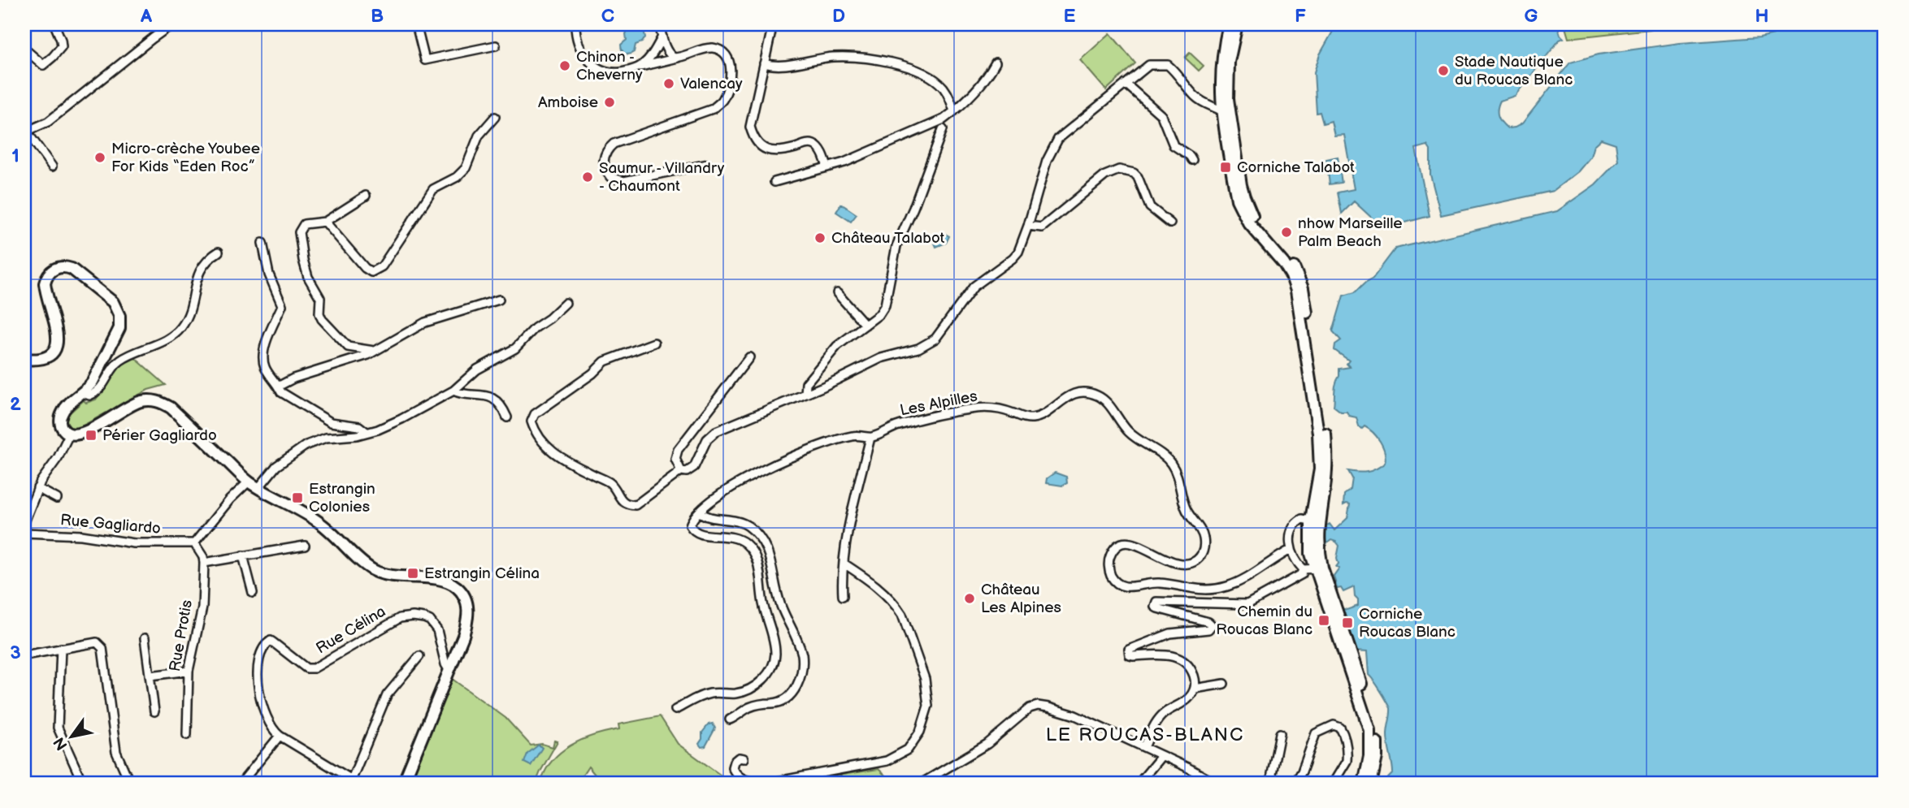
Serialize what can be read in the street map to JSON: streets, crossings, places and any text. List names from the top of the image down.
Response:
{
  "streets": {
    "street": [
      "Les Alpilles",
      "Rue Gagliardo",
      "Rue Célina",
      "Rue Protis"
    ]
  },
  "crossings": [
    ["Rue Gagliardo", "Rue Protis"]
  ],
  "districts": ["LE ROUCAS-BLANC"],
  "places": {
    "other": [
      "Chinon - Cheverny",
      "Stade Nautique du Roucas Blanc",
      "Valencay",
      "Amboise",
      "Micro-crèche Youbee For Kids “Eden Roc”",
      "Saumur - Villandry - Chaumont",
      "nhow Marseille Palm Beach",
      "Château Talabot",
      "Château Les Alpines"
    ],
    "transit": [
      "Corniche Talabot",
      "Périer Gagliardo",
      "Estrangin Colonies",
      "Estrangin Célina",
      "Chemin du Roucas Blanc",
      "Corniche Roucas Blanc"
    ]
  },
  "north": "bottom left",
  "grid": {
    "columns": [
      "A",
      "B",
      "C",
      "D",
      "E",
      "F",
      "G",
      "H"
    ],
    "rows": ["1", "2", "3"]
  }
}
